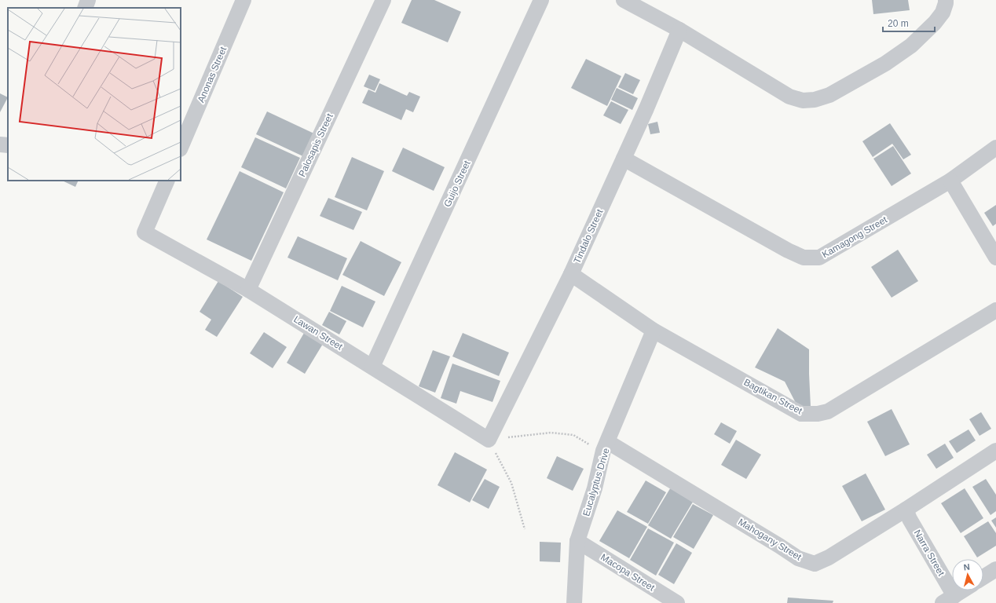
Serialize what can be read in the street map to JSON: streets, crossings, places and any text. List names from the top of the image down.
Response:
{
  "streets": {
    "street": [
      "Anonas Street",
      "Palosapis Street",
      "Guijo Street",
      "Tindalo Street",
      "Kamagong Street",
      "Lawan Street",
      "Bagtikan Street",
      "Eucalyptus Drive",
      "Mahogany Street",
      "Narra Street",
      "Macopa Street"
    ]
  },
  "crossings": [
    ["Palosapis Street", "Lawan Street"],
    ["Guijo Street", "Lawan Street"],
    ["Tindalo Street", "Kamagong Street"],
    ["Tindalo Street", "Lawan Street"],
    ["Tindalo Street", "Bagtikan Street"],
    ["Bagtikan Street", "Eucalyptus Drive"],
    ["Eucalyptus Drive", "Mahogany Street"],
    ["Eucalyptus Drive", "Macopa Street"],
    ["Mahogany Street", "Narra Street"]
  ],
  "scale_bar": "20 m",
  "north": "top"
}
